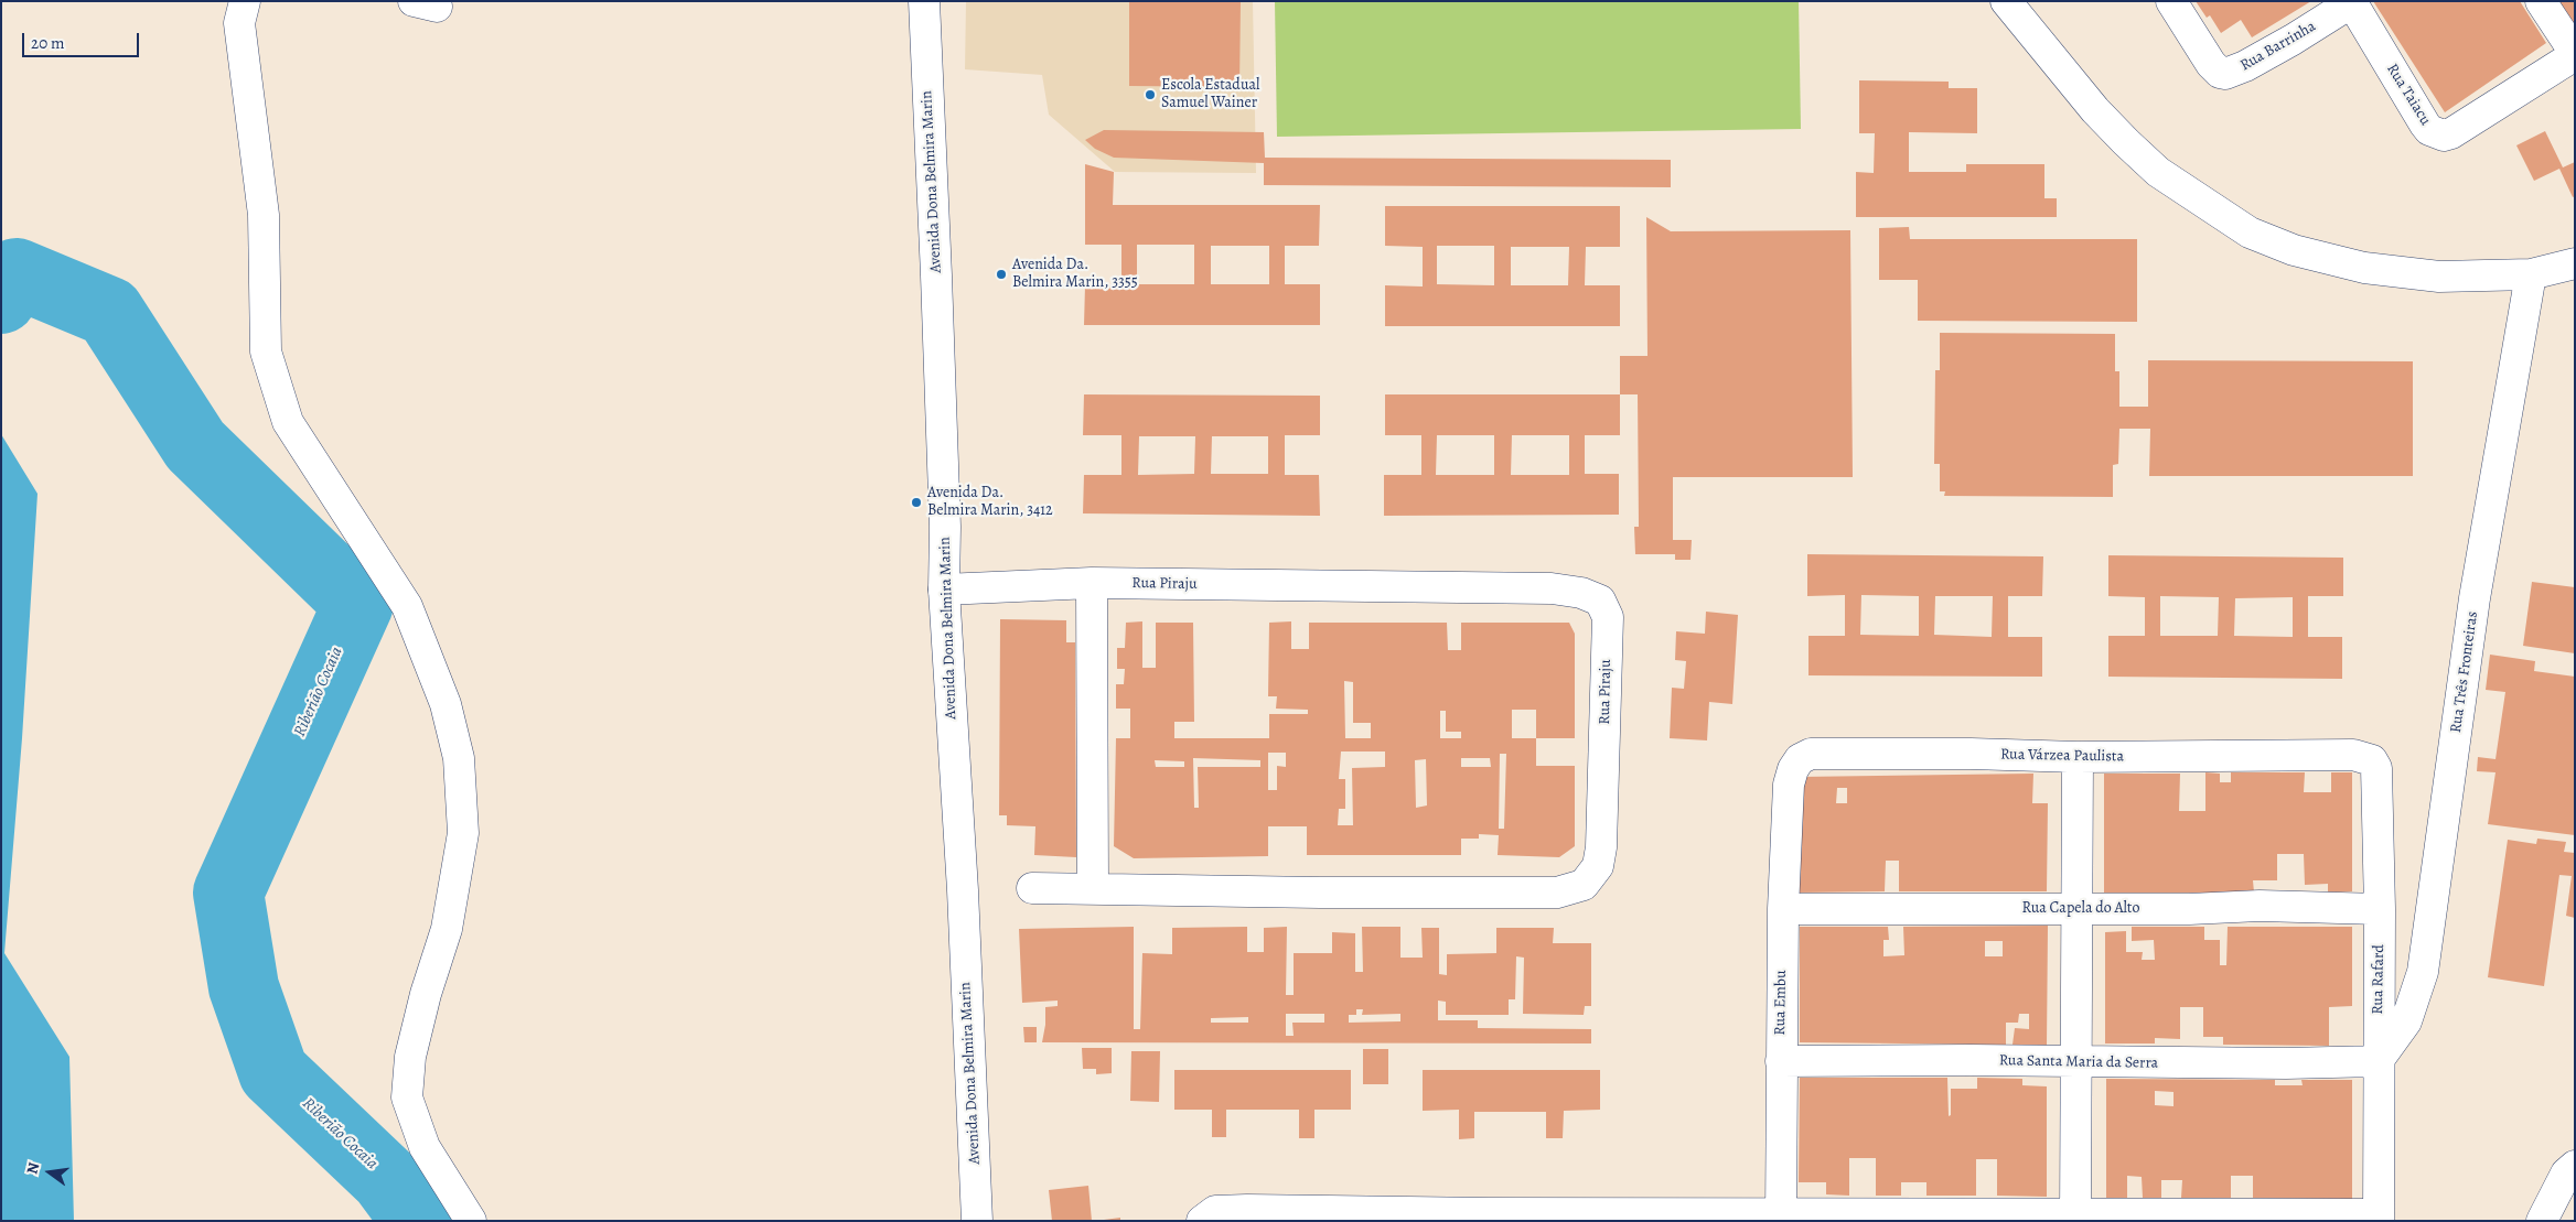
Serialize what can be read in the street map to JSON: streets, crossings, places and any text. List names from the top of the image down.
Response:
{
  "streets": {
    "street": [
      "Rua Barrinha",
      "Rua Taiacu",
      "Avenida Dona Belmira Marin",
      "Rua Piraju",
      "Rua Três Fronteiras",
      "Rua Várzea Paulista",
      "Rua Capela do Alto",
      "Rua Rafard",
      "Rua Embu",
      "Rua Santa Maria da Serra"
    ]
  },
  "crossings": [
    ["Rua Barrinha", "Rua Taiacu"],
    ["Avenida Dona Belmira Marin", "Rua Piraju"],
    ["Rua Três Fronteiras", "Rua Rafard"],
    ["Rua Três Fronteiras", "Rua Santa Maria da Serra"],
    ["Rua Várzea Paulista", "Rua Rafard"],
    ["Rua Várzea Paulista", "Rua Embu"],
    ["Rua Capela do Alto", "Rua Rafard"],
    ["Rua Capela do Alto", "Rua Embu"],
    ["Rua Rafard", "Rua Santa Maria da Serra"],
    ["Rua Embu", "Rua Santa Maria da Serra"]
  ],
  "water": ["Riberião Cocaia"],
  "places": ["Escola Estadual Samuel Wainer", "Avenida Da. Belmira Marin, 3355", "Avenida Da. Belmira Marin, 3412"],
  "scale_bar": "20 m",
  "north": "left"
}
